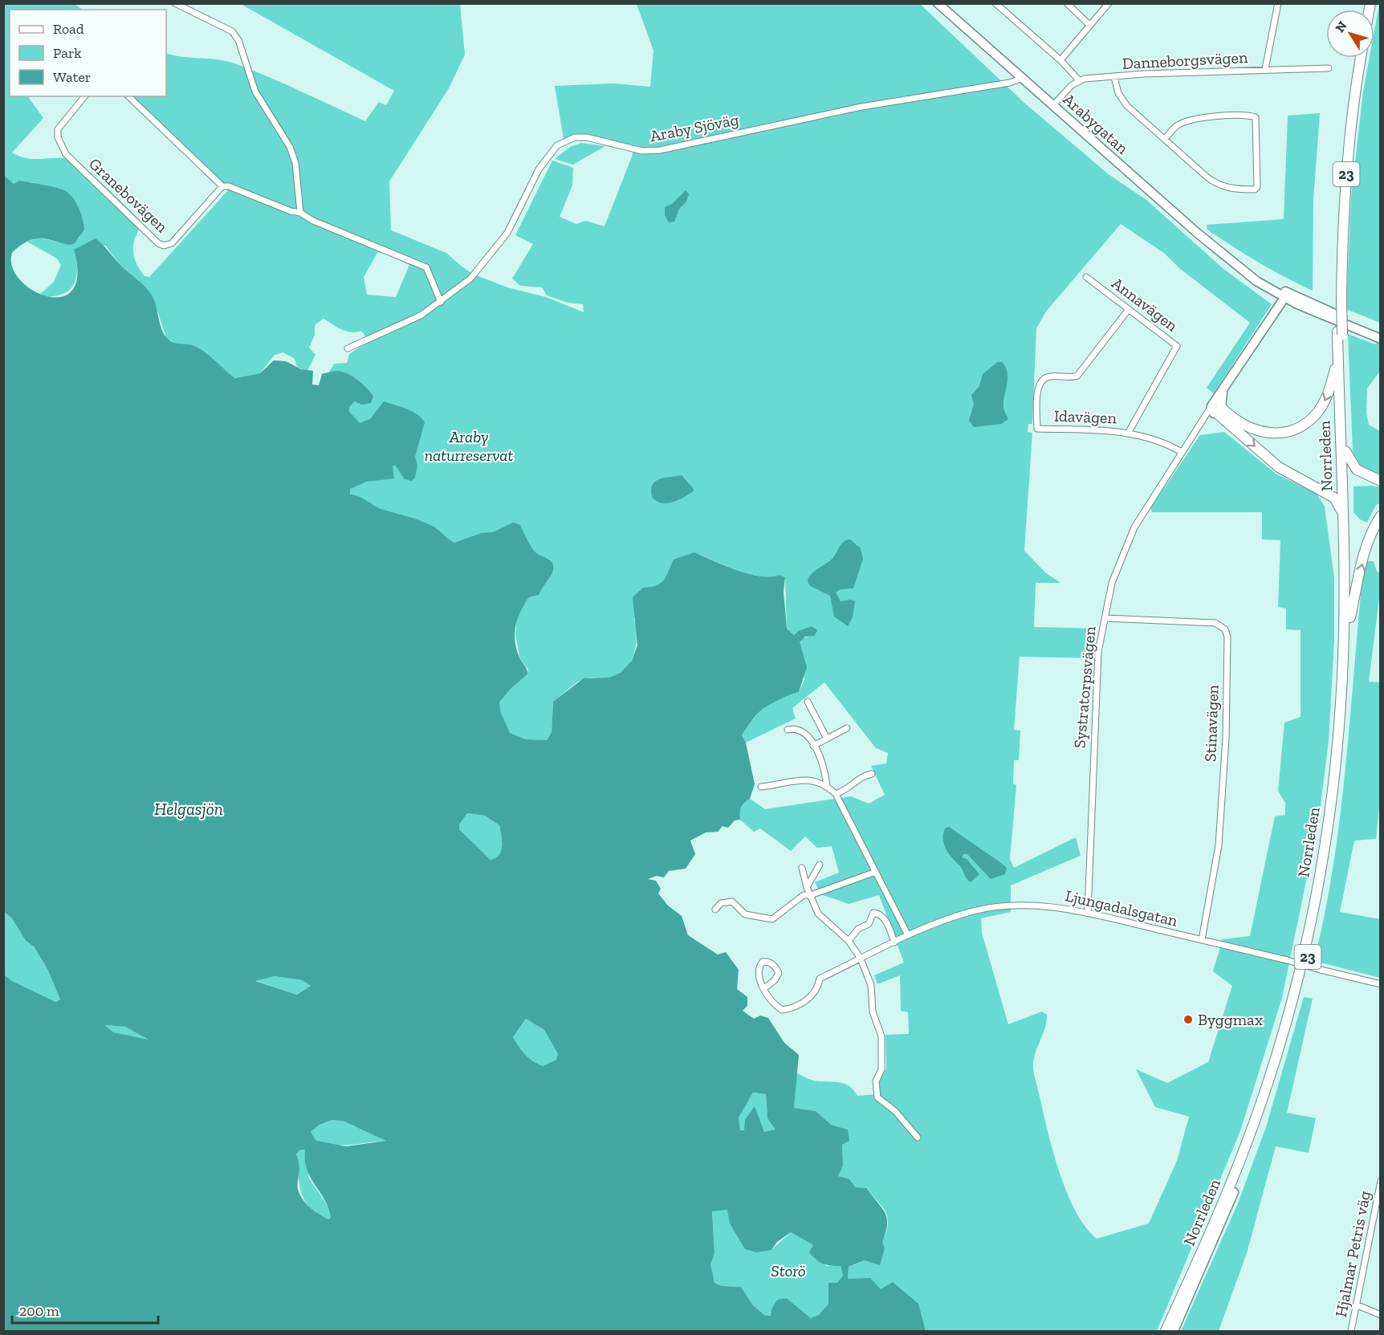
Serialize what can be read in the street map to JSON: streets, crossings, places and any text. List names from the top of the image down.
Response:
{
  "streets": {
    "highway": ["23", "Norrleden"],
    "street": [
      "Danneborgsvägen",
      "Arabygatan",
      "Araby Sjöväg",
      "Granebovägen",
      "Annavägen",
      "Idavägen",
      "Systratorpsvägen",
      "Stinavägen",
      "Ljungadalsgatan",
      "Hjalmar Petris väg"
    ]
  },
  "crossings": [
    ["Arabygatan", "Araby Sjöväg"],
    ["Arabygatan", "Systratorpsvägen"],
    ["23", "Norrleden"],
    ["Annavägen", "Idavägen"],
    ["Idavägen", "Systratorpsvägen"],
    ["Systratorpsvägen", "Stinavägen"],
    ["Systratorpsvägen", "Ljungadalsgatan"],
    ["Stinavägen", "Ljungadalsgatan"]
  ],
  "water": ["Helgasjön"],
  "parks": ["Araby naturreservat", "Storö"],
  "places": ["Byggmax"],
  "legend": ["Road", "Park", "Water"],
  "scale_bar": "200 m",
  "north": "top left"
}
